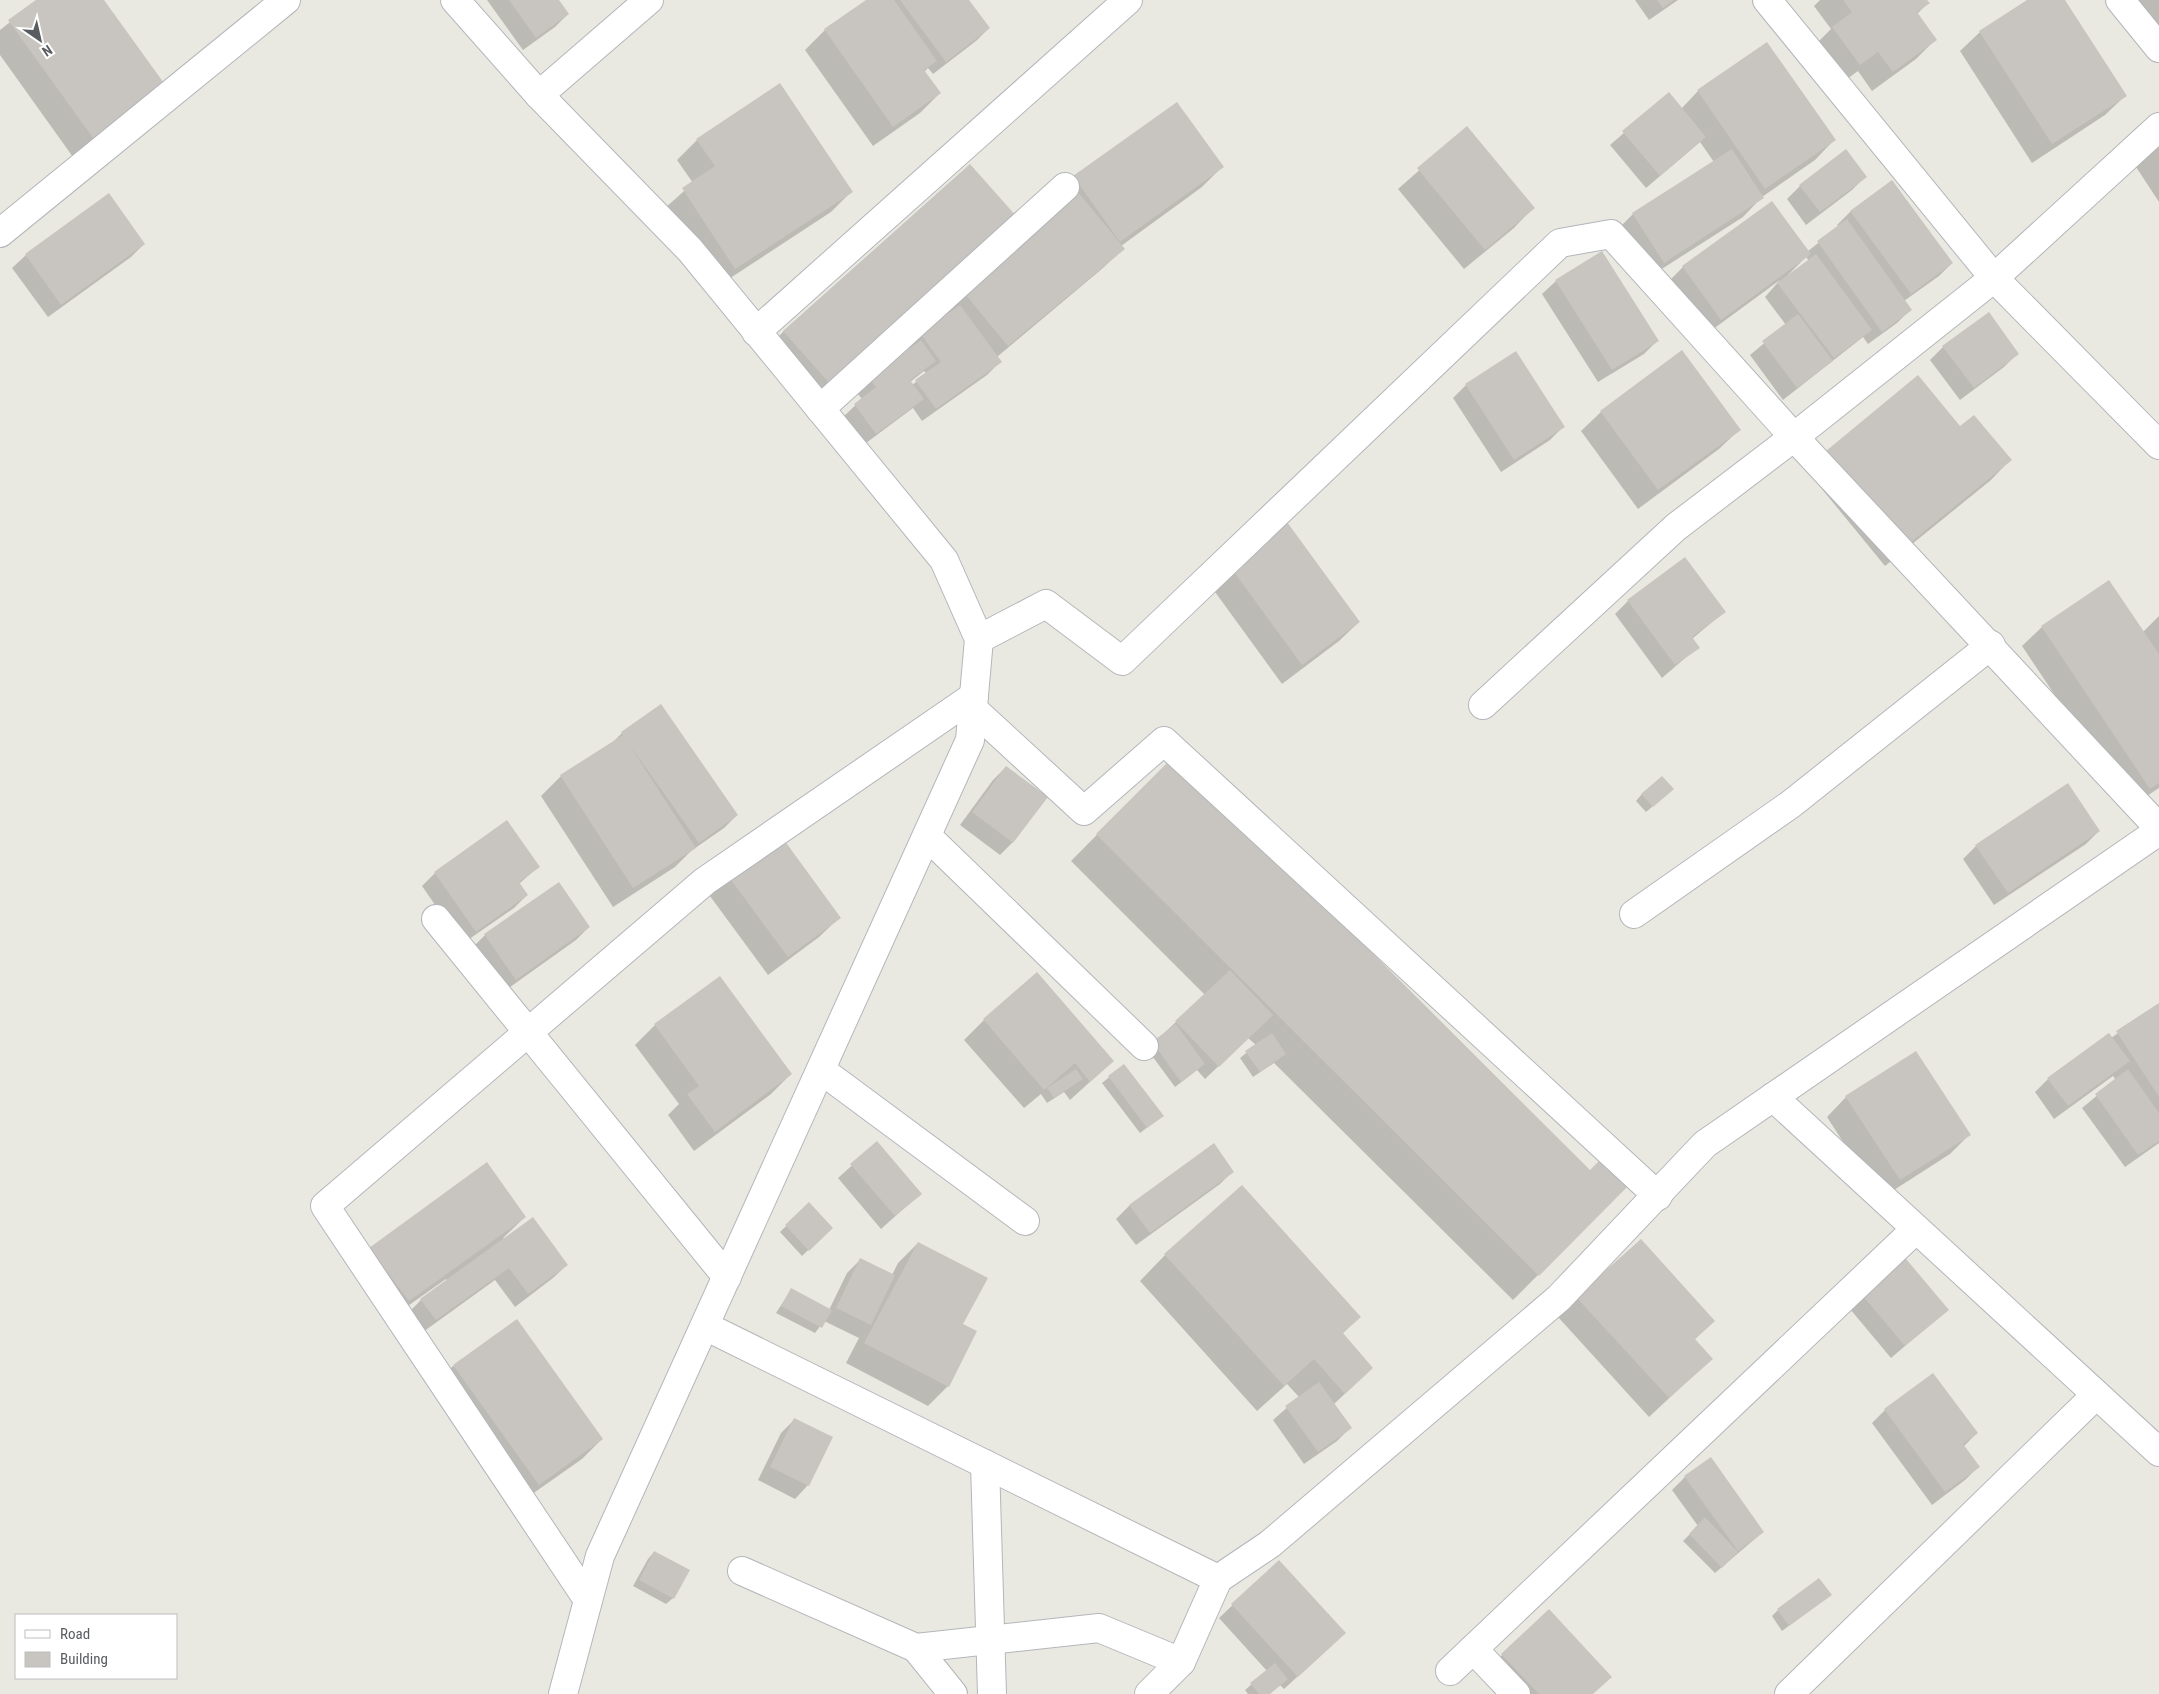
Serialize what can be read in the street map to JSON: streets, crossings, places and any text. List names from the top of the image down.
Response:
{
  "legend": ["Road", "Building"],
  "north": "bottom right"
}
